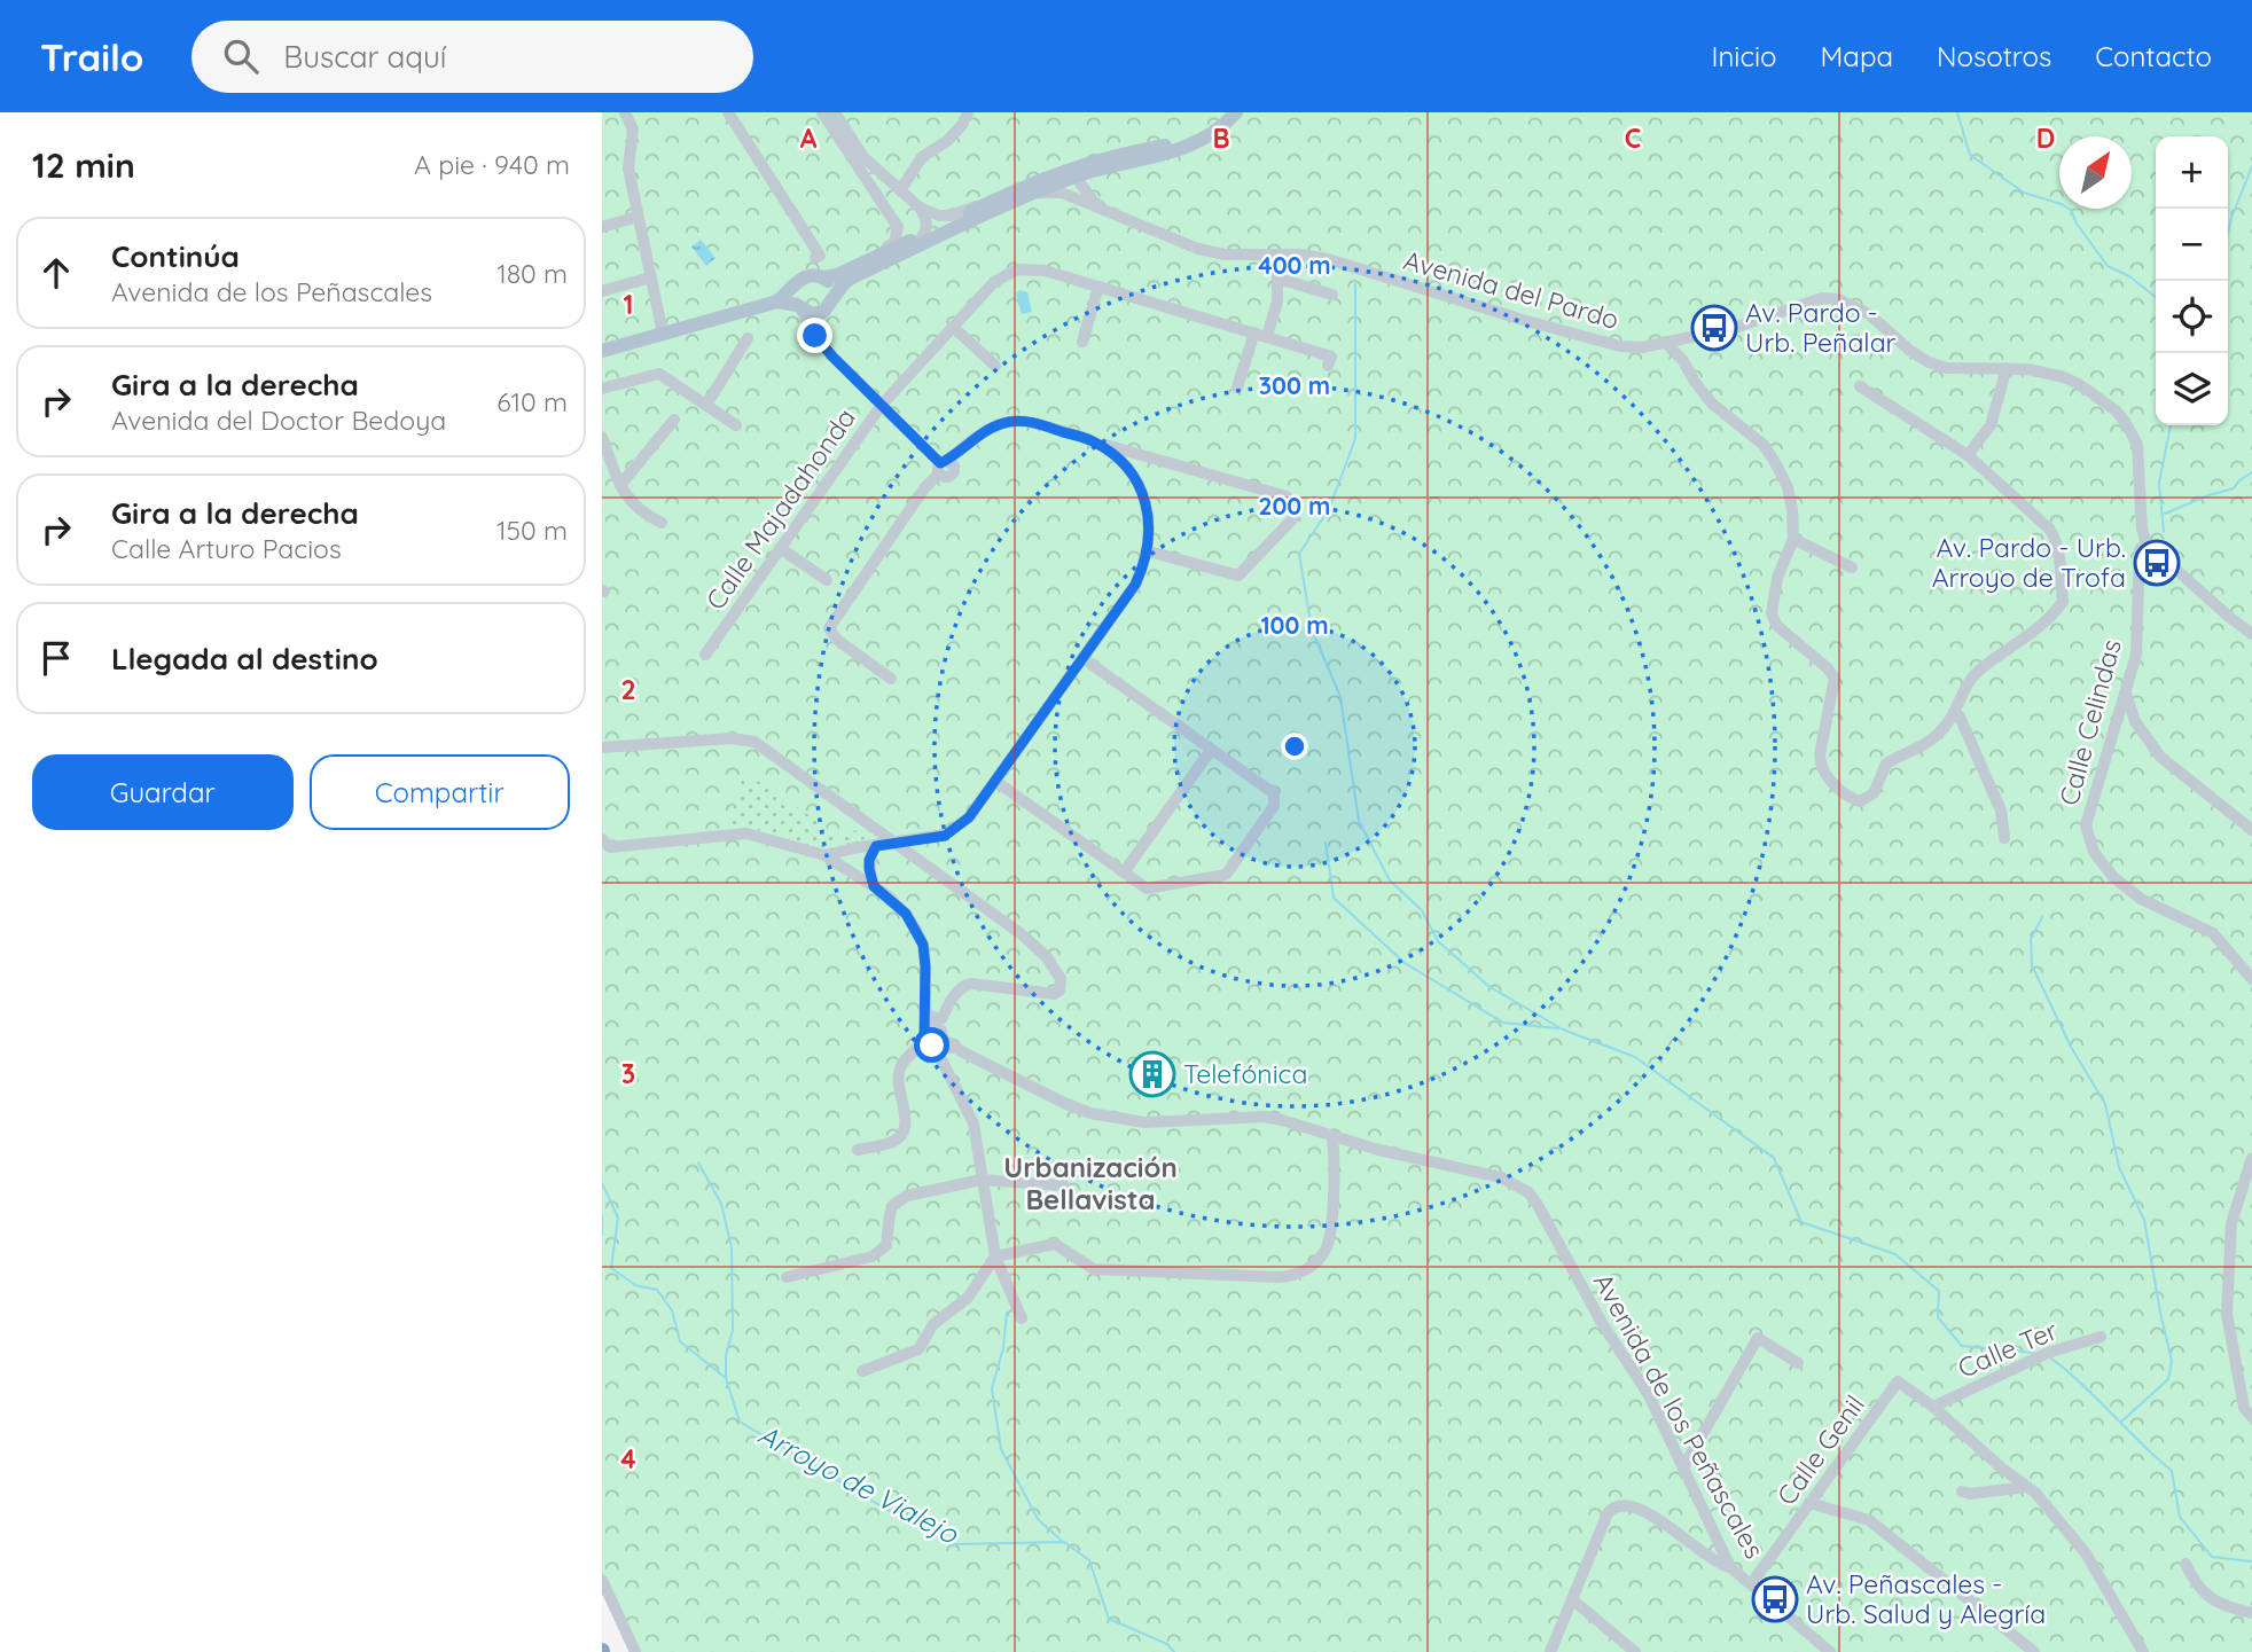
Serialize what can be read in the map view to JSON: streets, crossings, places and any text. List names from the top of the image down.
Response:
{
  "streets": {
    "street": [
      "Avenida del Pardo",
      "Calle Majadahonda",
      "Calle Celindas",
      "Calle Ter",
      "Avenida de los Peñascales",
      "Calle Genil"
    ]
  },
  "crossings": [
    ["Avenida del Pardo", "Calle Celindas"],
    ["Calle Ter", "Calle Genil"],
    ["Avenida de los Peñascales", "Calle Genil"]
  ],
  "districts": ["Urbanización Bellavista"],
  "water": ["Arroyo de Vialejo"],
  "places": {
    "bus stop": ["Av. Pardo - Urb. Peñalar", "Av. Pardo - Urb. Arroyo de Trofa", "Av. Peñascales - Urb. Salud y Alegría"],
    "building": ["Telefónica"]
  },
  "north": "top right",
  "page": {
    "header": "Trailo",
    "search": "Buscar aquí",
    "nav": [
      "Inicio",
      "Mapa",
      "Nosotros",
      "Contacto"
    ],
    "heading": ["12 min", "A pie · 940 m"],
    "map_buttons": ["+", "−"],
    "list": [
      ["Continúa", "Avenida de los Peñascales", "180 m"],
      ["Gira a la derecha", "Avenida del Doctor Bedoya", "610 m"],
      ["Gira a la derecha", "Calle Arturo Pacios", "150 m"],
      "Llegada al destino"
    ],
    "buttons": ["Guardar", "Compartir"]
  },
  "grid": {
    "columns": [
      "A",
      "B",
      "C",
      "D"
    ],
    "rows": [
      "1",
      "2",
      "3",
      "4"
    ]
  },
  "rings": [
    "400 m",
    "300 m",
    "200 m",
    "100 m"
  ]
}
